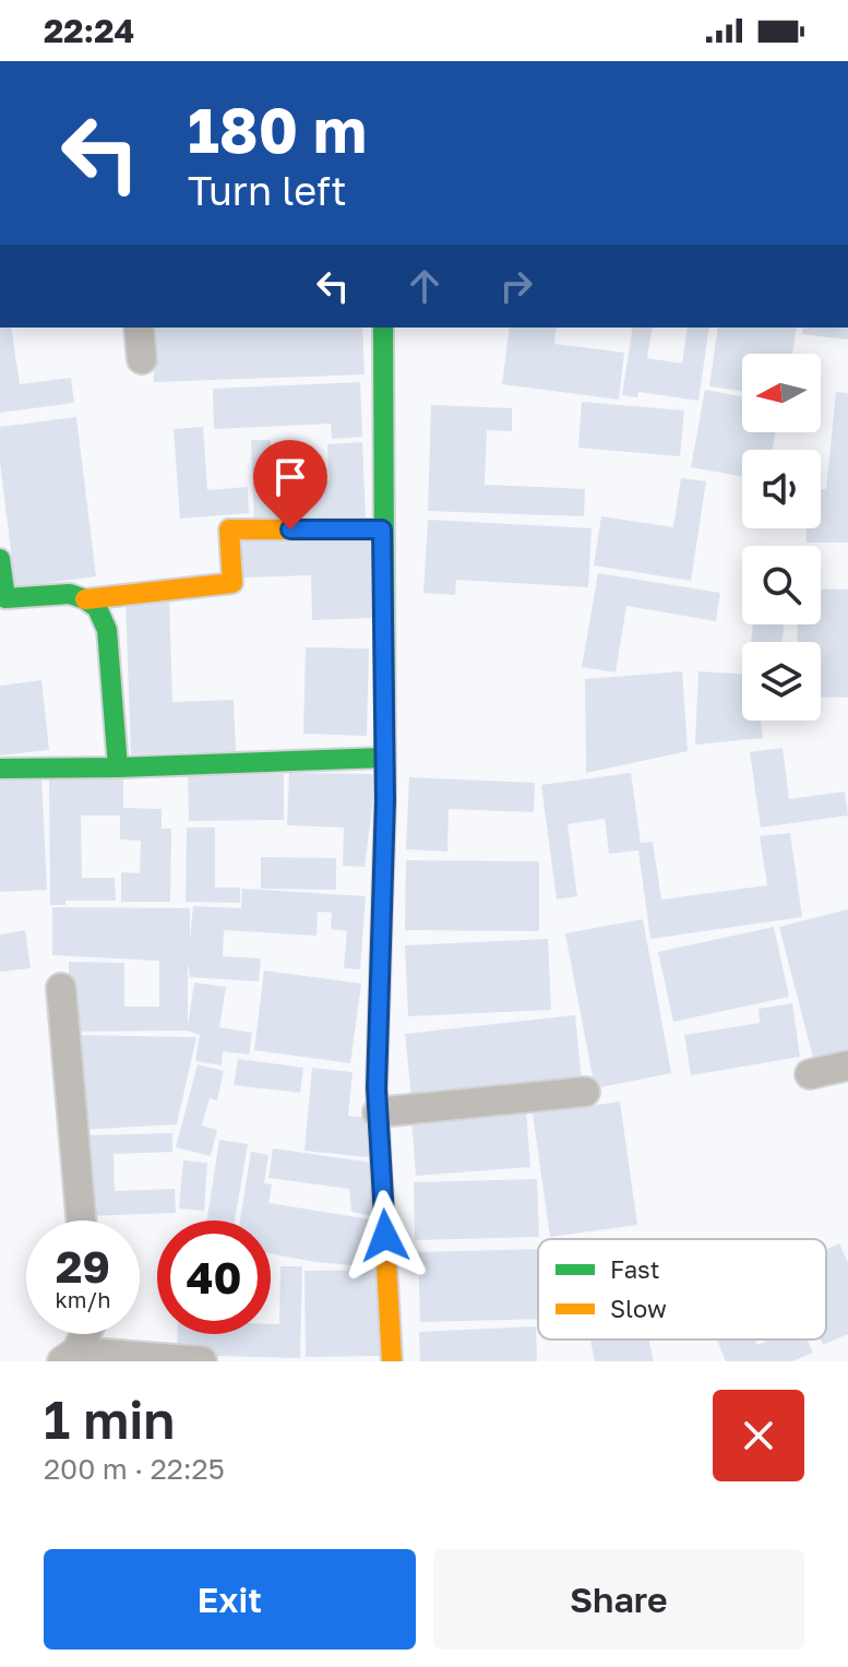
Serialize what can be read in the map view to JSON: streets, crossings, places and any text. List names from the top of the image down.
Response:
{
  "legend": ["Fast", "Slow"],
  "north": "left",
  "page": {
    "status": "22:24",
    "turn": ["180 m", "Turn left"],
    "speed": "29 km/h",
    "limit": "40",
    "heading": ["1 min", "200 m · 22:25"],
    "buttons": ["Exit", "Share"]
  }
}
